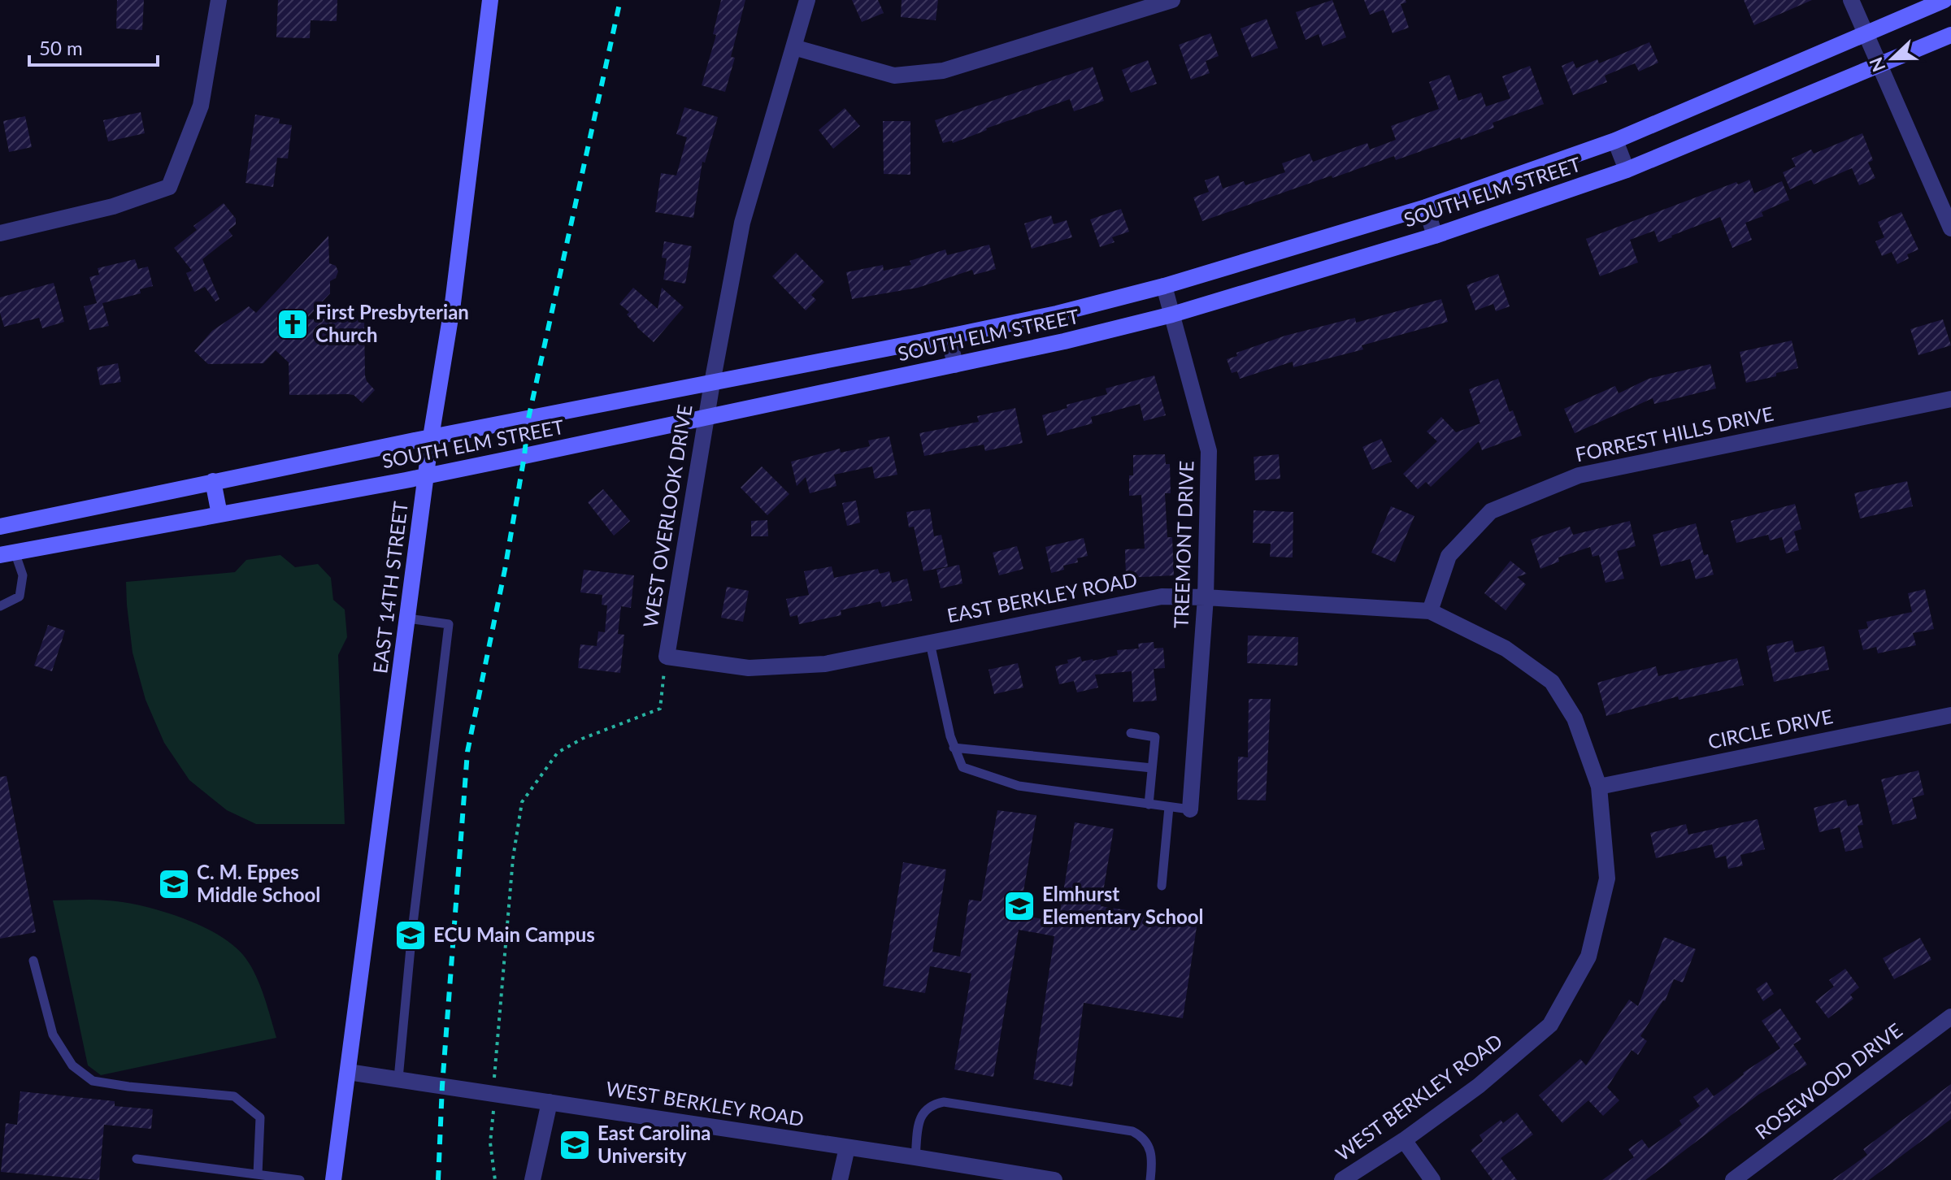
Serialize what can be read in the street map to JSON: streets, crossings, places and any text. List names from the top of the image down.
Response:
{
  "streets": {
    "street": [
      "SOUTH ELM STREET",
      "FORREST HILLS DRIVE",
      "WEST OVERLOOK DRIVE",
      "TREEMONT DRIVE",
      "EAST 14TH STREET",
      "EAST BERKLEY ROAD",
      "CIRCLE DRIVE",
      "ROSEWOOD DRIVE",
      "WEST BERKLEY ROAD"
    ]
  },
  "crossings": [
    ["SOUTH ELM STREET", "WEST OVERLOOK DRIVE"],
    ["SOUTH ELM STREET", "TREEMONT DRIVE"],
    ["SOUTH ELM STREET", "EAST 14TH STREET"],
    ["FORREST HILLS DRIVE", "EAST BERKLEY ROAD"],
    ["FORREST HILLS DRIVE", "WEST BERKLEY ROAD"],
    ["WEST OVERLOOK DRIVE", "EAST BERKLEY ROAD"],
    ["TREEMONT DRIVE", "EAST BERKLEY ROAD"],
    ["EAST 14TH STREET", "WEST BERKLEY ROAD"],
    ["EAST BERKLEY ROAD", "WEST BERKLEY ROAD"],
    ["CIRCLE DRIVE", "WEST BERKLEY ROAD"]
  ],
  "places": {
    "church": ["First Presbyterian Church"],
    "school or university": [
      "C. M. Eppes Middle School",
      "Elmhurst Elementary School",
      "ECU Main Campus",
      "East Carolina University"
    ]
  },
  "scale_bar": "50 m",
  "north": "left"
}
